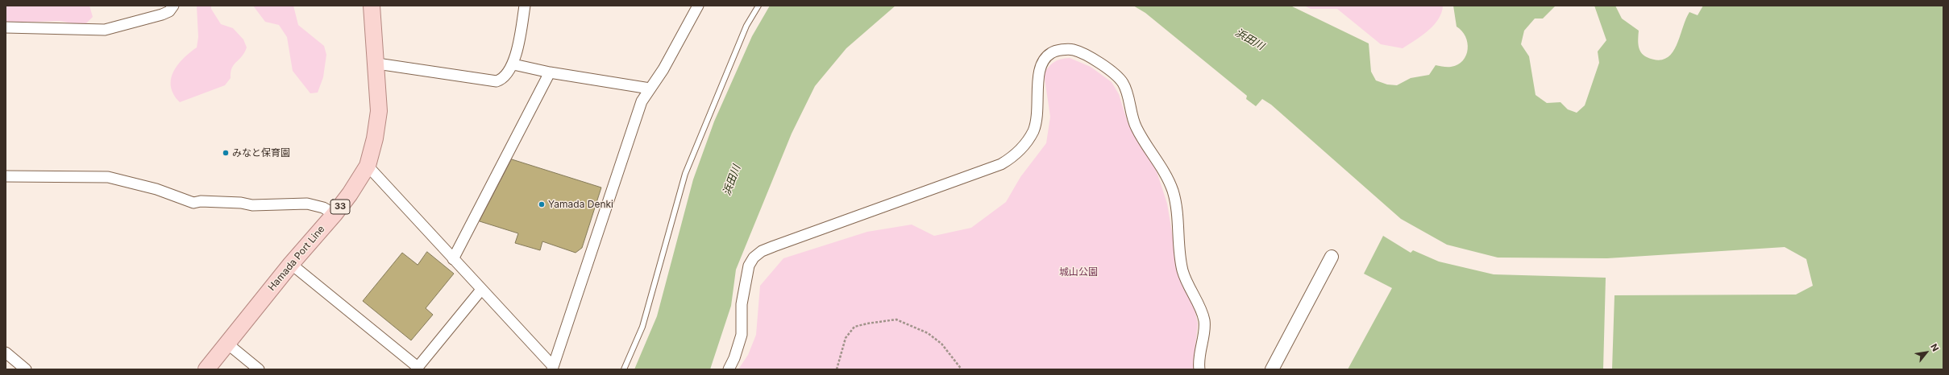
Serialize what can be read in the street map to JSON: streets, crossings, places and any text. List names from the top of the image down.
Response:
{
  "streets": {
    "main road": ["33", "Hamada Port Line"]
  },
  "water": ["浜田川"],
  "parks": ["城山公園"],
  "places": ["みなと保育園", "Yamada Denki"],
  "north": "top right"
}
